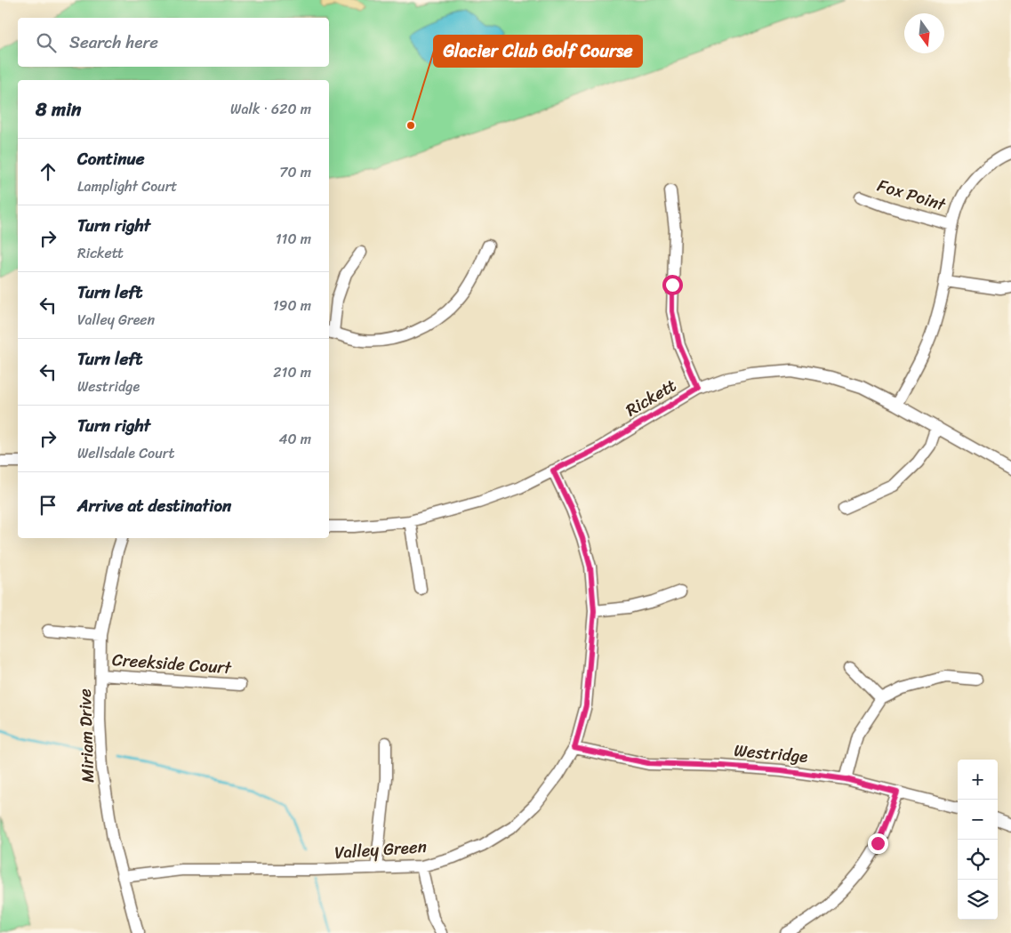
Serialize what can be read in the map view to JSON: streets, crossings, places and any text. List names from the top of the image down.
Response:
{
  "streets": {
    "street": [
      "Fox Point",
      "Rickett",
      "Creekside Court",
      "Miriam Drive",
      "Westridge",
      "Valley Green"
    ]
  },
  "crossings": [
    ["Rickett", "Valley Green"],
    ["Creekside Court", "Miriam Drive"],
    ["Miriam Drive", "Valley Green"],
    ["Westridge", "Valley Green"]
  ],
  "places": ["Glacier Club Golf Course"],
  "north": "bottom",
  "page": {
    "search": "Search here",
    "heading": ["8 min", "Walk · 620 m"],
    "list": [
      ["Continue", "Lamplight Court", "70 m"],
      ["Turn right", "Rickett", "110 m"],
      ["Turn left", "Valley Green", "190 m"],
      ["Turn left", "Westridge", "210 m"],
      ["Turn right", "Wellsdale Court", "40 m"],
      "Arrive at destination"
    ],
    "map_buttons": ["+", "−"]
  }
}
